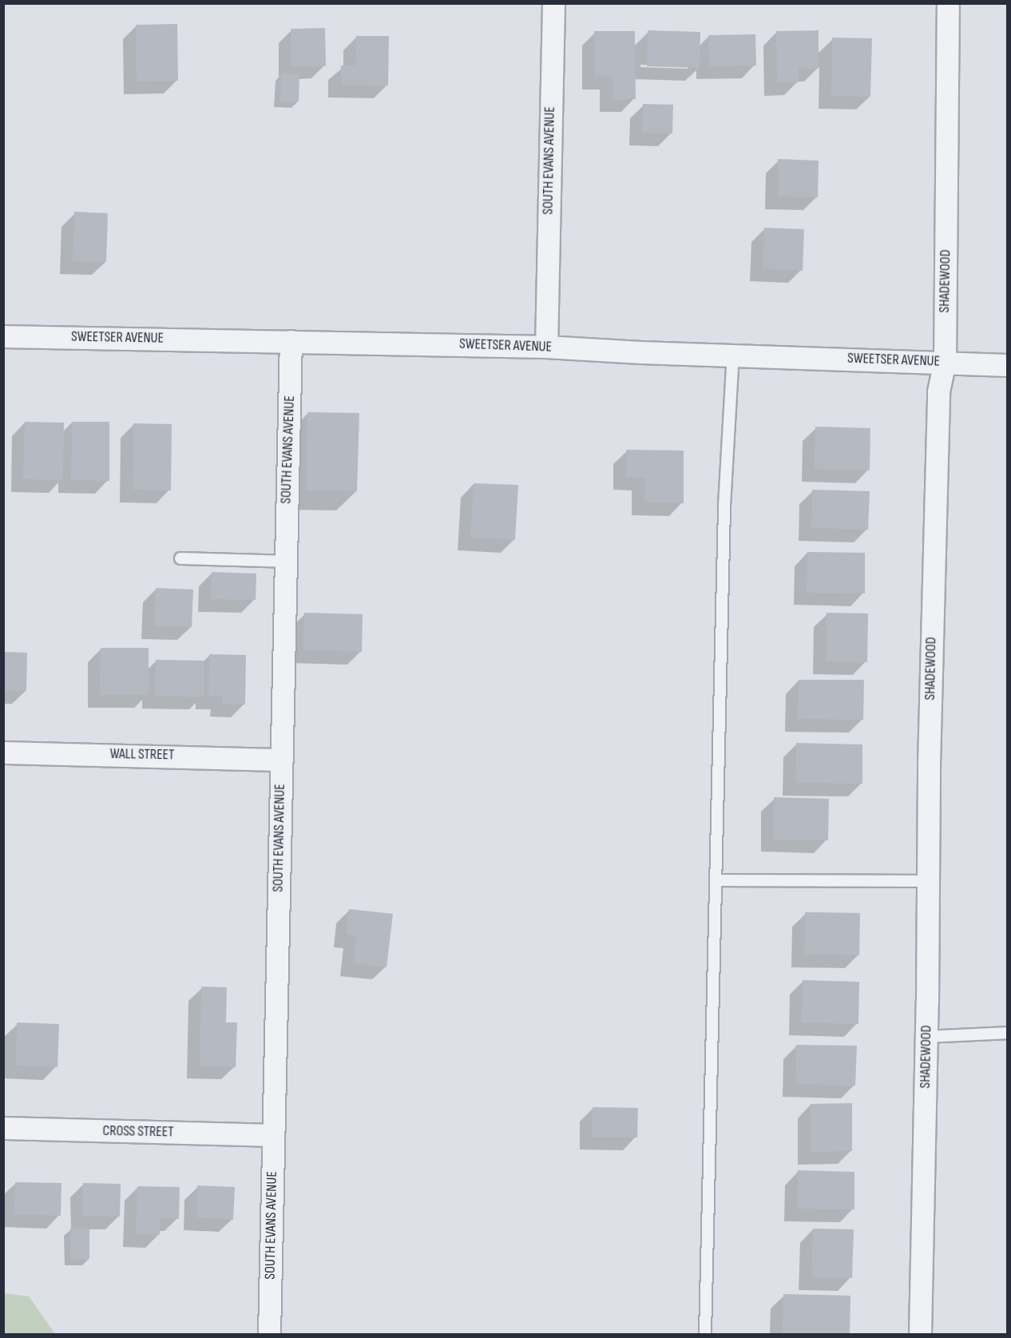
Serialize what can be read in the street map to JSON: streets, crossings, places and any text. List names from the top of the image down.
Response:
{
  "streets": {
    "street": [
      "SOUTH EVANS AVENUE",
      "SHADEWOOD",
      "SWEETSER AVENUE",
      "WALL STREET",
      "CROSS STREET"
    ]
  },
  "crossings": [
    ["SOUTH EVANS AVENUE", "SWEETSER AVENUE"],
    ["SOUTH EVANS AVENUE", "WALL STREET"],
    ["SOUTH EVANS AVENUE", "CROSS STREET"],
    ["SHADEWOOD", "SWEETSER AVENUE"]
  ]
}
